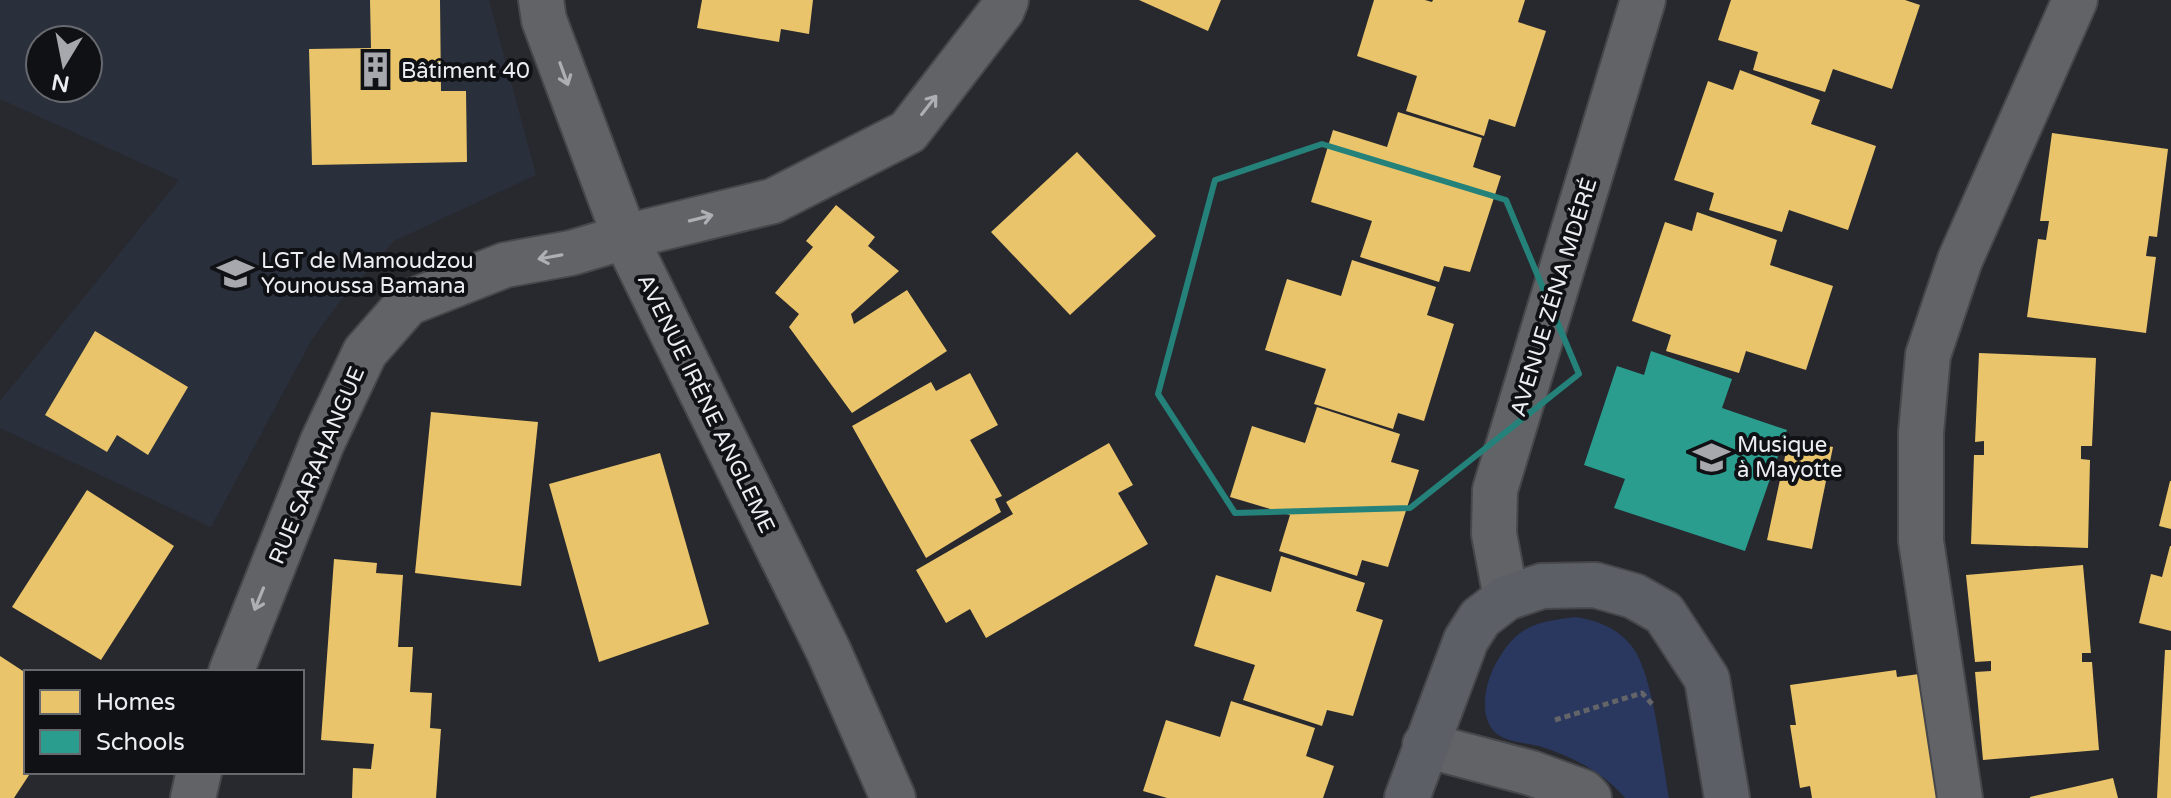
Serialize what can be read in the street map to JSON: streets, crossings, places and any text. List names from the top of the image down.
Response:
{
  "streets": {
    "street": ["AVENUE ZÉNA MDÉRÉ", "AVENUE IRÈNE ANGLEME", "RUE SARAHANGUE"]
  },
  "crossings": [
    ["AVENUE IRÈNE ANGLEME", "RUE SARAHANGUE"]
  ],
  "places": {
    "building": ["Bâtiment 40"],
    "school or university": ["LGT de Mamoudzou Younoussa Bamana", "Musique à Mayotte"]
  },
  "legend": ["Homes", "Schools"],
  "north": "bottom"
}
